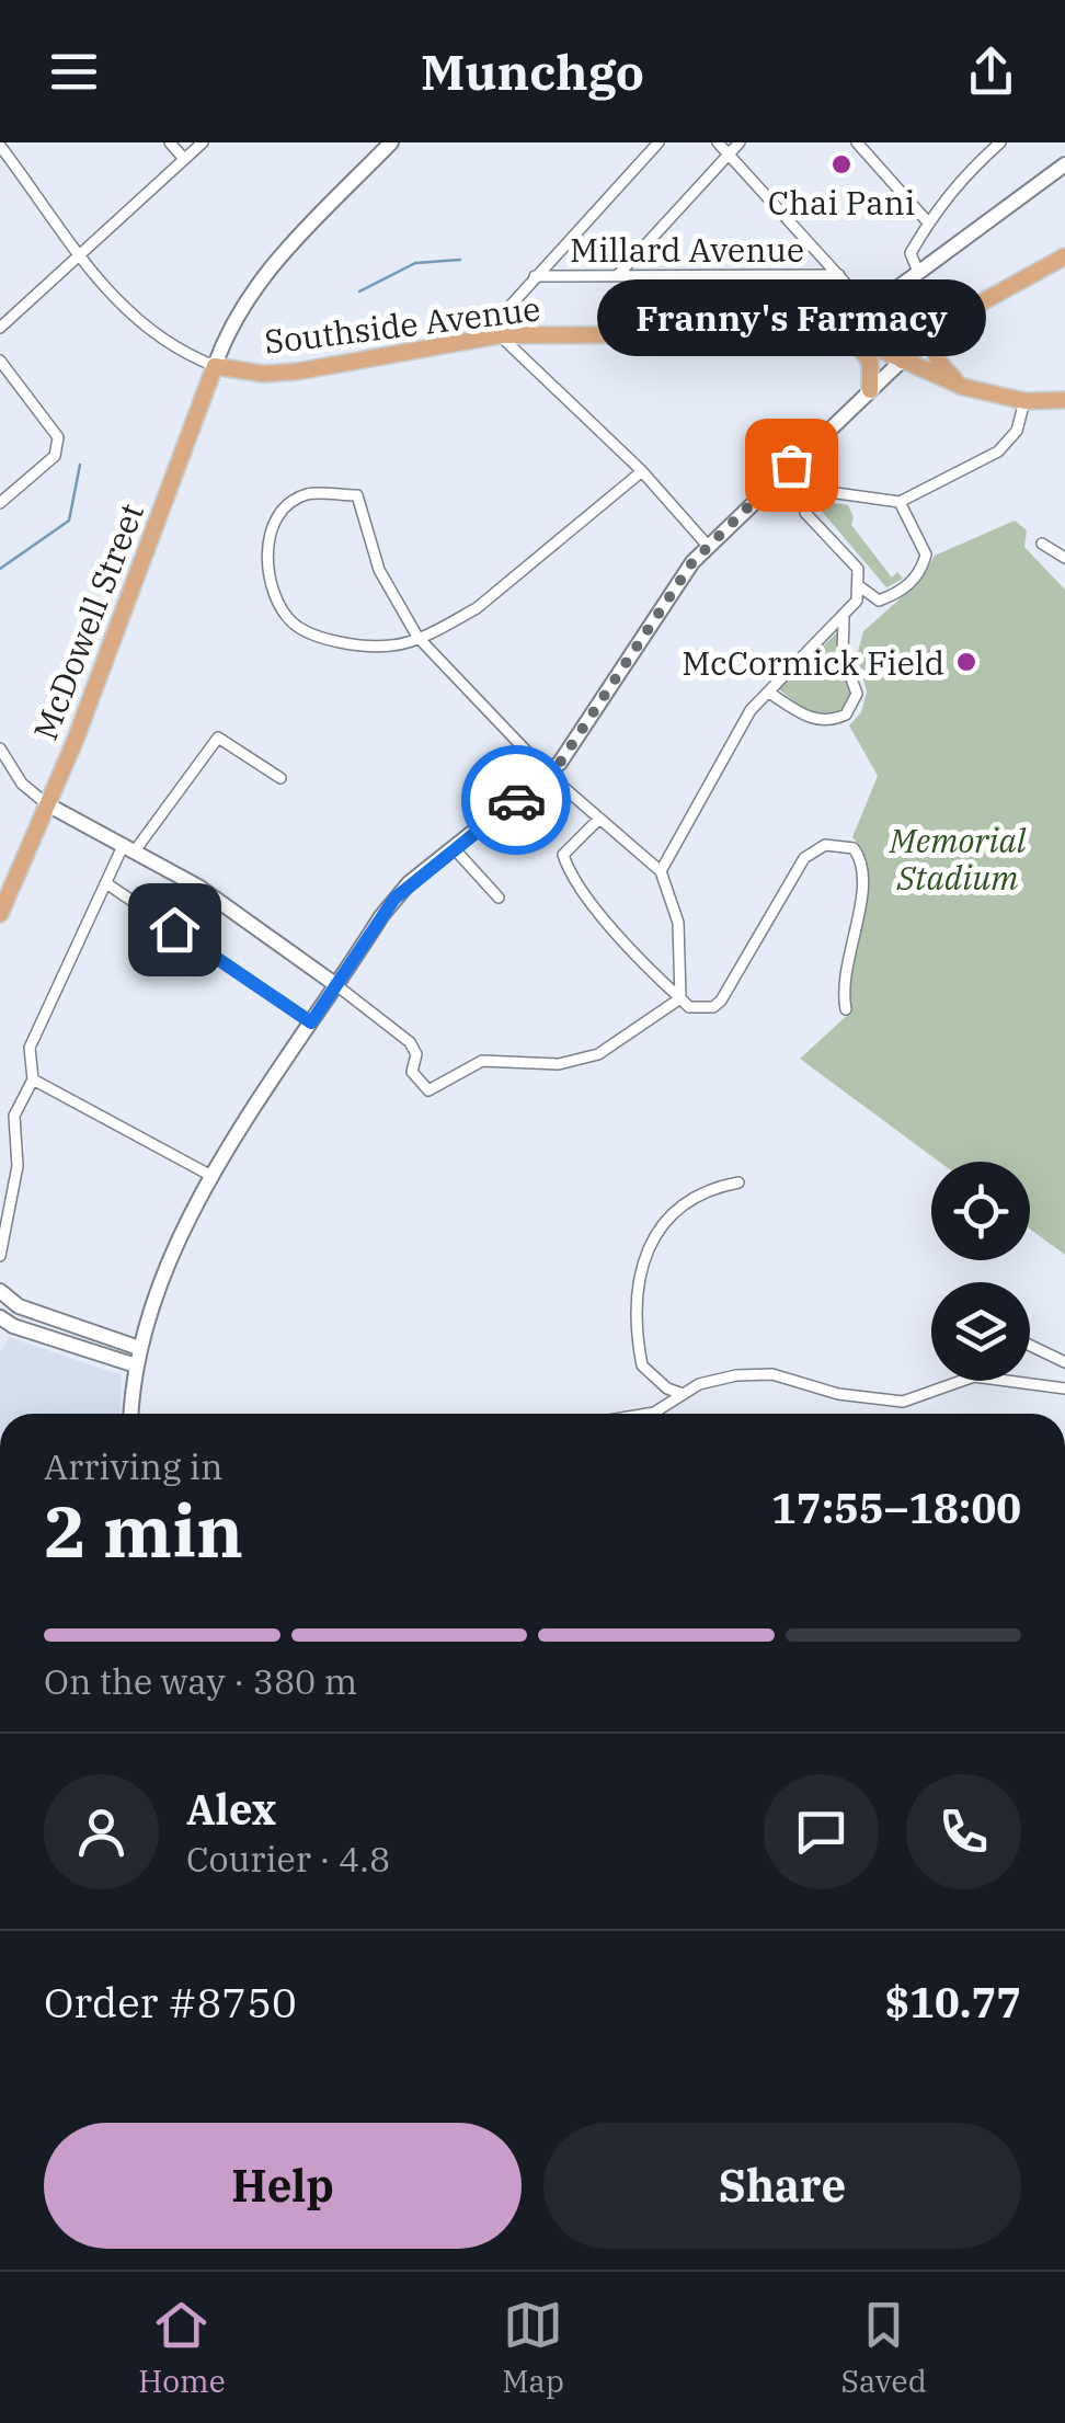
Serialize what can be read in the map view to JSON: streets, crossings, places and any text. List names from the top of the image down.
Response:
{
  "streets": {
    "main road": ["Southside Avenue", "McDowell Street"],
    "street": ["Millard Avenue"]
  },
  "crossings": [
    ["Southside Avenue", "McDowell Street"]
  ],
  "parks": ["Memorial Stadium"],
  "places": ["Chai Pani", "Franny's Farmacy", "McCormick Field"],
  "page": {
    "header": "Munchgo",
    "bubble": "Franny's Farmacy",
    "heading": ["2 min", "Arriving in", "17:55–18:00"],
    "panel": [
      "Alex",
      "Courier · 4.8",
      "Order #8750",
      "$10.77"
    ],
    "bar": "On the way · 380 m",
    "buttons": ["Help", "Share"],
    "tabs": ["Home", "Map", "Saved"]
  }
}
